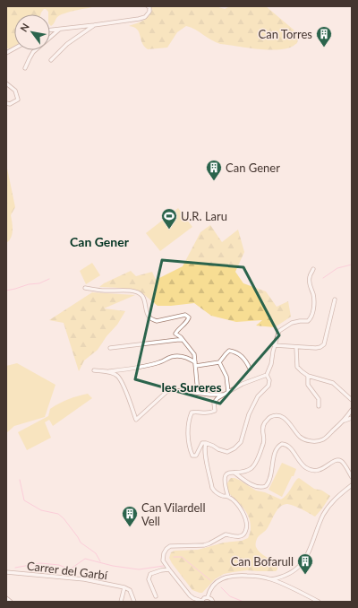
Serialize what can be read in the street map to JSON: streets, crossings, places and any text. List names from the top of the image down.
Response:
{
  "streets": {
    "street": ["Carrer del Garbí"]
  },
  "districts": ["Can Gener", "les Sureres"],
  "places": {
    "building": [
      "Can Torres",
      "Can Gener",
      "Can Vilardell Vell",
      "Can Bofarull"
    ],
    "sports": ["U.R. Laru"]
  },
  "north": "top left"
}
